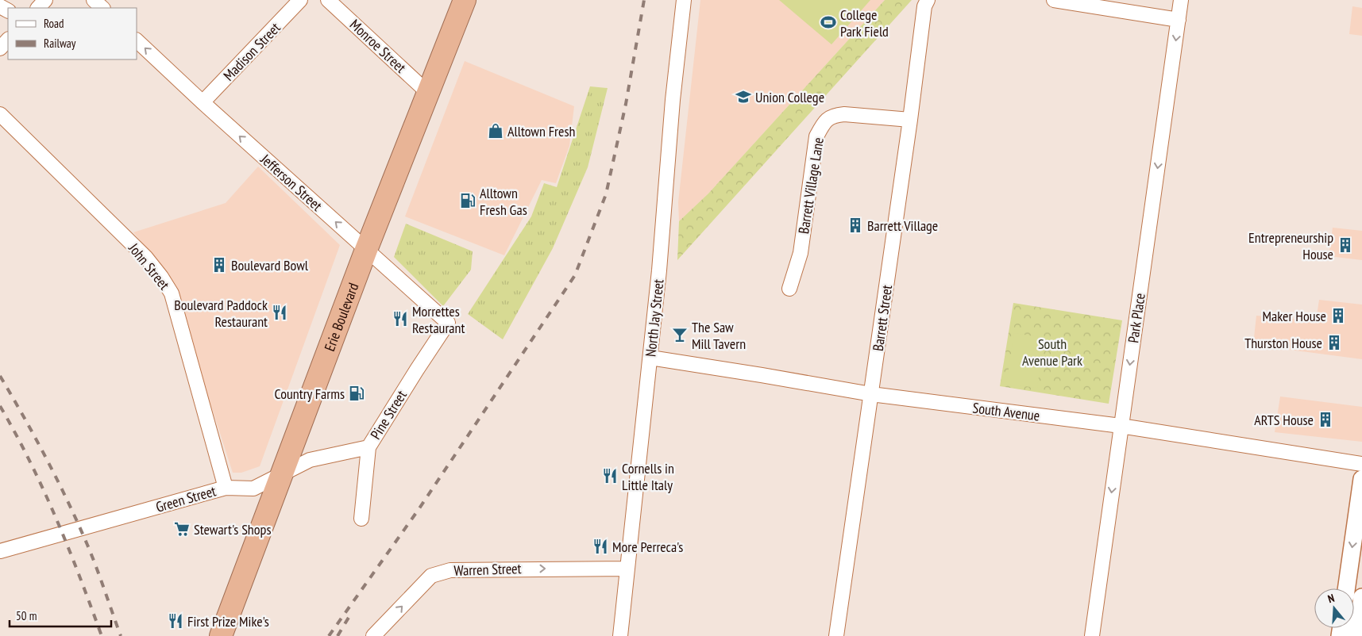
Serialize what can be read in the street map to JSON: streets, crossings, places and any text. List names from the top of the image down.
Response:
{
  "streets": {
    "highway": ["Erie Boulevard"],
    "street": [
      "Monroe Street",
      "Madison Street",
      "Jefferson Street",
      "Barrett Village Lane",
      "John Street",
      "North Jay Street",
      "Barrett Street",
      "Park Place",
      "South Avenue",
      "Pine Street",
      "Green Street",
      "Warren Street"
    ]
  },
  "crossings": [
    ["Monroe Street", "Erie Boulevard"],
    ["Madison Street", "Jefferson Street"],
    ["Jefferson Street", "Erie Boulevard"],
    ["Jefferson Street", "Pine Street"],
    ["Barrett Village Lane", "Barrett Street"],
    ["John Street", "Green Street"],
    ["Erie Boulevard", "Green Street"],
    ["North Jay Street", "South Avenue"],
    ["North Jay Street", "Warren Street"],
    ["Barrett Street", "South Avenue"],
    ["Park Place", "South Avenue"],
    ["Pine Street", "Green Street"]
  ],
  "one_way": ["Jefferson Street", "Park Place", "Warren Street"],
  "parks": ["South Avenue Park"],
  "places": {
    "sports": ["College Park Field"],
    "school or university": ["Union College"],
    "shop": ["Alltown Fresh"],
    "fuel station": ["Alltown Fresh Gas", "Country Farms"],
    "building": [
      "Barrett Village",
      "Entrepreneurship House",
      "Boulevard Bowl",
      "Maker House",
      "Thurston House",
      "ARTS House"
    ],
    "restaurant": [
      "Boulevard Paddock Restaurant",
      "Morrettes Restaurant",
      "Cornells in Little Italy",
      "More Perreca's",
      "First Prize Mike's"
    ],
    "bar": ["The Saw Mill Tavern"],
    "supermarket": ["Stewart's Shops"]
  },
  "legend": ["Road", "Railway"],
  "scale_bar": "50 m",
  "north": "top"
}
